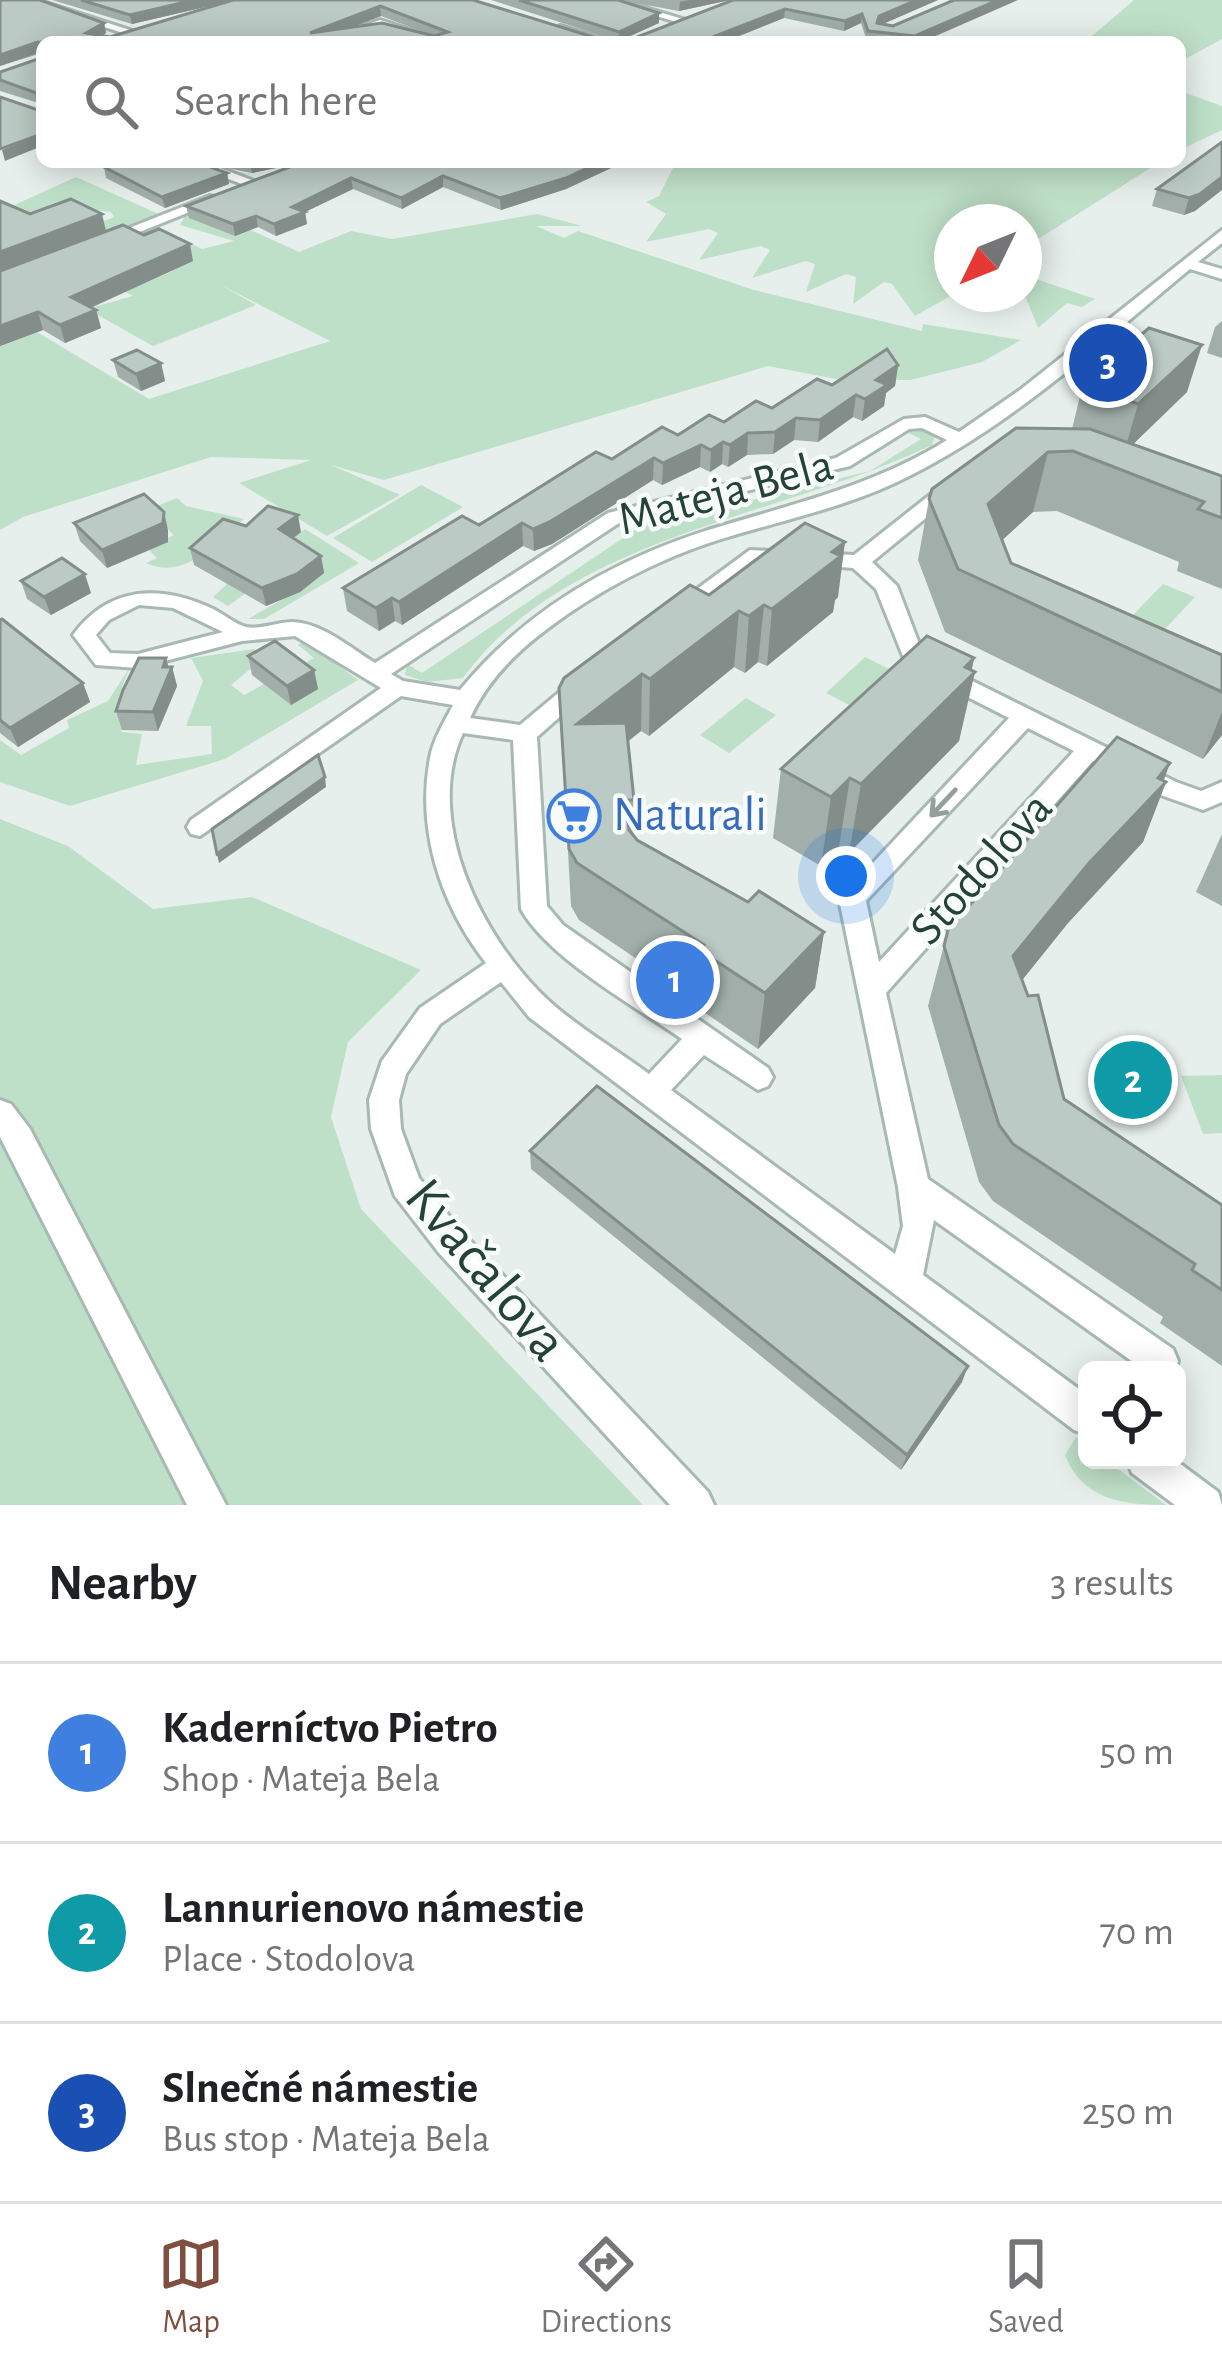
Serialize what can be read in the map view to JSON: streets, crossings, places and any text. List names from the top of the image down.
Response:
{
  "streets": {
    "street": ["Mateja Bela", "Stodolova", "Kvačalova"]
  },
  "crossings": [
    ["Mateja Bela", "Stodolova"],
    ["Mateja Bela", "Kvačalova"]
  ],
  "places": {
    "supermarket": ["Naturali"]
  },
  "north": "bottom left",
  "page": {
    "search": "Search here",
    "pins": ["3", "1", "2"],
    "heading": ["Nearby", "3 results"],
    "list": [
      {
        "mark": "1",
        "name": "Kaderníctvo Pietro",
        "note": "Shop · Mateja Bela",
        "value": "50 m"
      },
      {
        "mark": "2",
        "name": "Lannurienovo námestie",
        "note": "Place · Stodolova",
        "value": "70 m"
      },
      {
        "mark": "3",
        "name": "Slnečné námestie",
        "note": "Bus stop · Mateja Bela",
        "value": "250 m"
      }
    ],
    "nav": ["Map", "Directions", "Saved"]
  }
}
